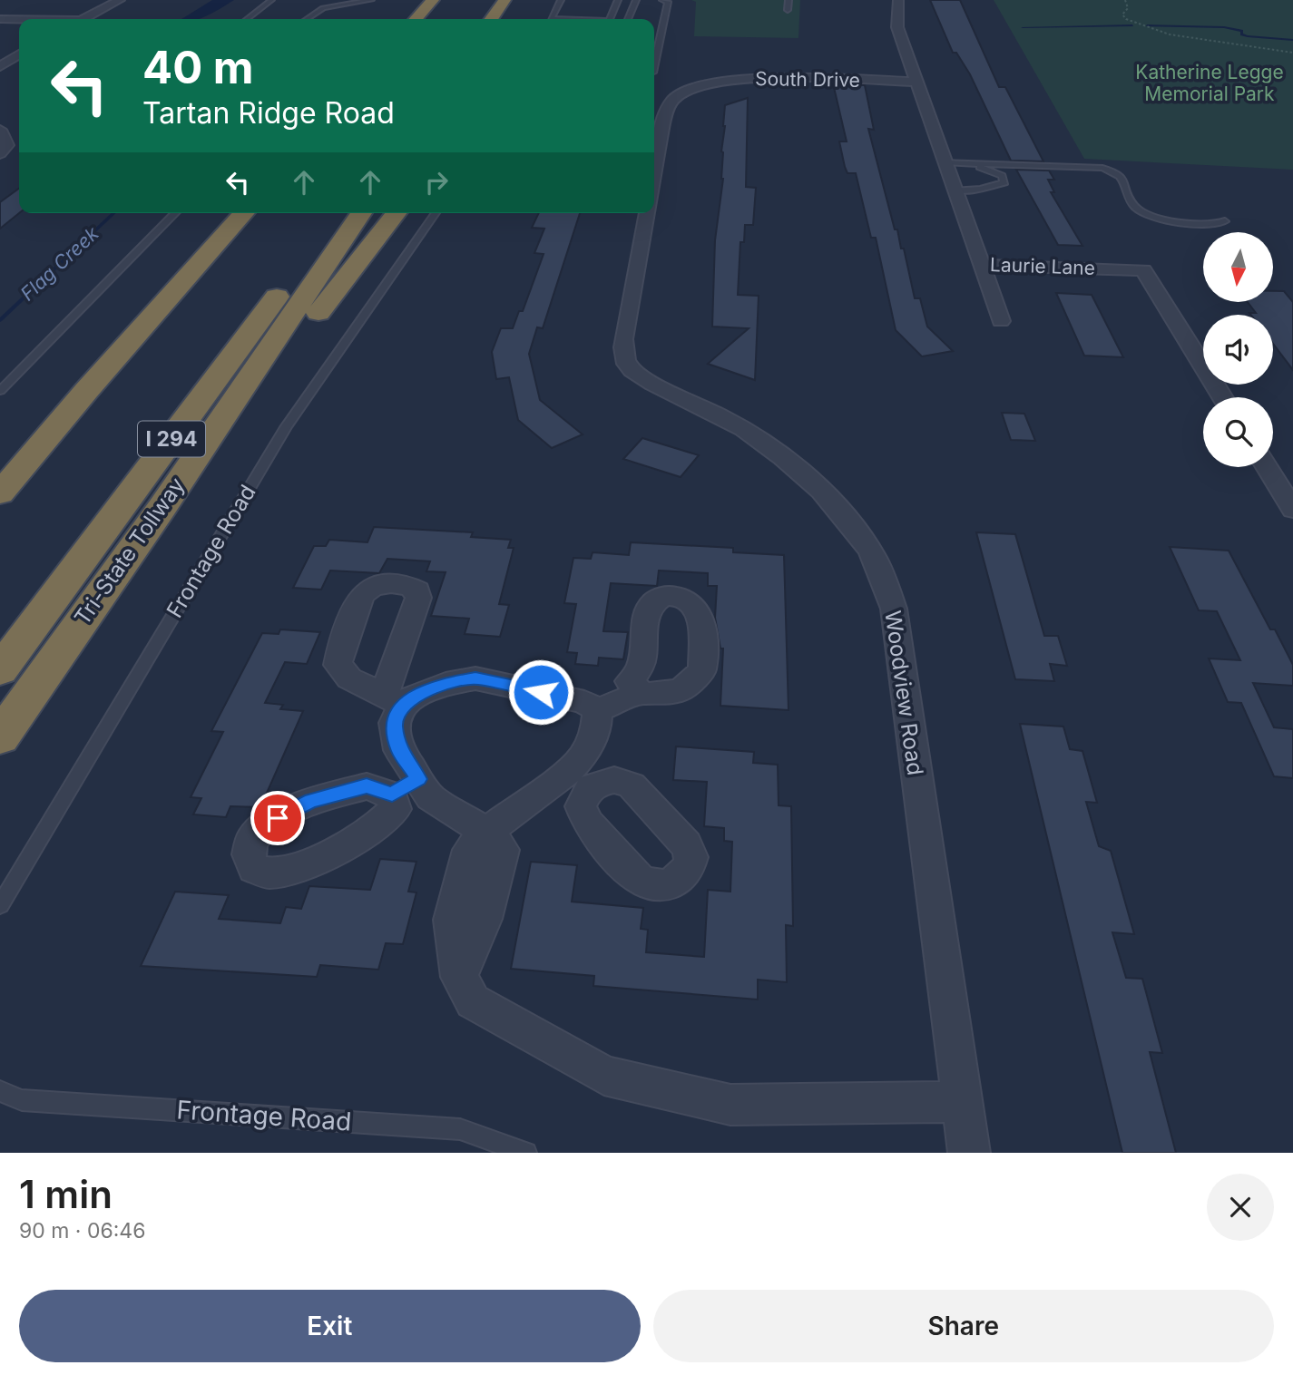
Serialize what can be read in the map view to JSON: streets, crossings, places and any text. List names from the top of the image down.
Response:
{
  "streets": {
    "highway": ["I 294", "Tri-State Tollway"],
    "street": ["South Drive", "Laurie Lane", "Woodview Road"],
    "lane": ["Frontage Road"]
  },
  "crossings": [
    ["South Drive", "Laurie Lane"],
    ["South Drive", "Woodview Road"]
  ],
  "water": ["Flag Creek"],
  "parks": ["Katherine Legge Memorial Park"],
  "north": "bottom",
  "page": {
    "turn": ["40 m", "Tartan Ridge Road"],
    "heading": ["1 min", "90 m · 06:46"],
    "buttons": ["Exit", "Share"]
  }
}
